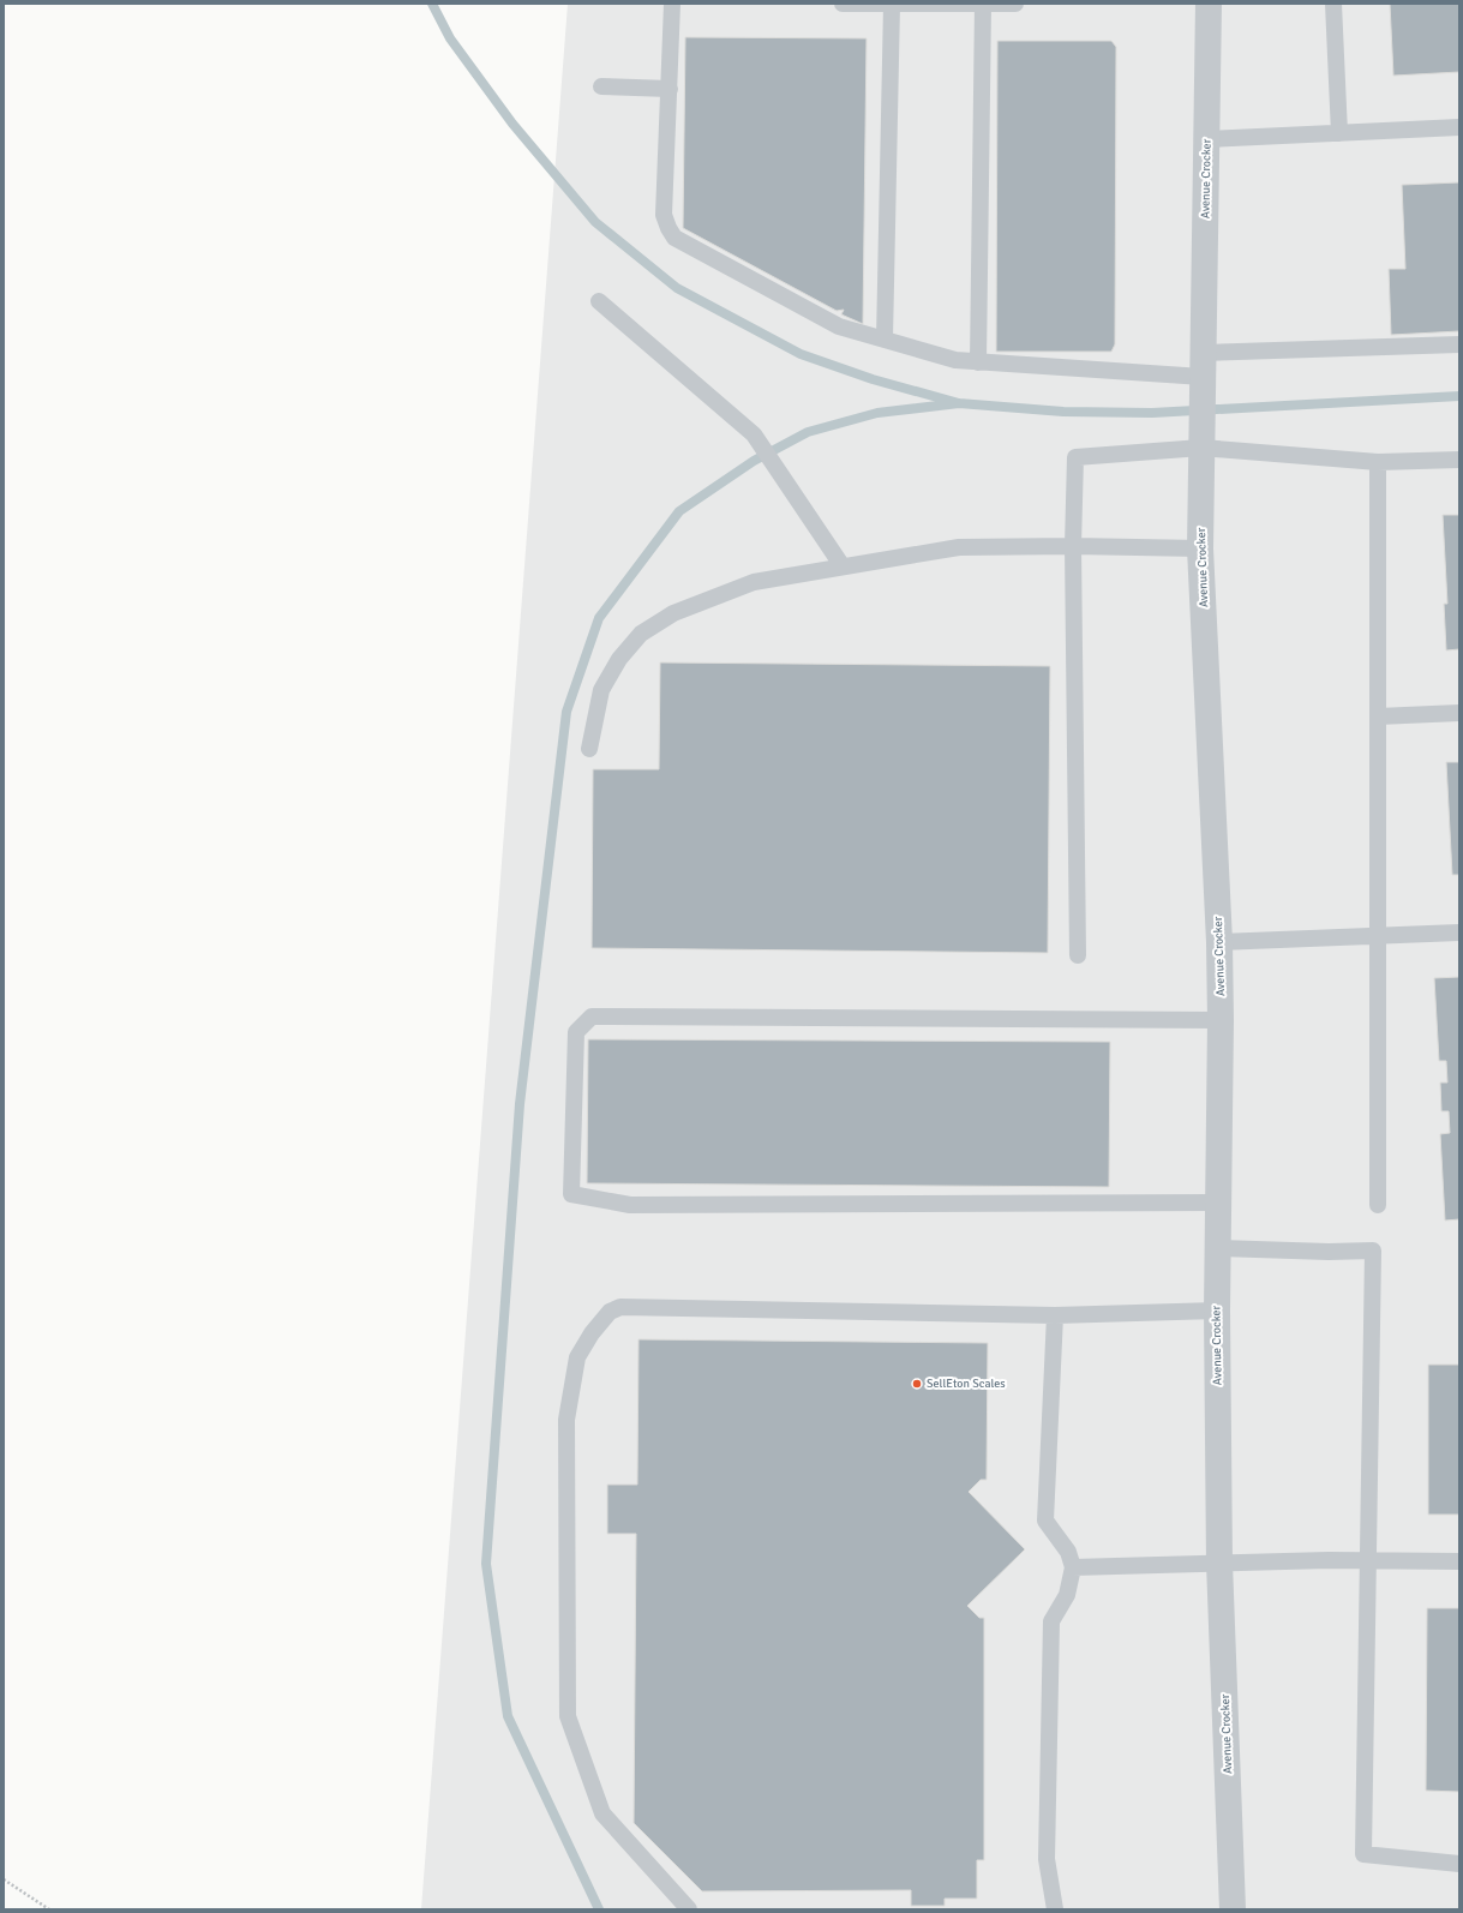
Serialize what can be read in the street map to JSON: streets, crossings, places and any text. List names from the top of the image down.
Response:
{
  "streets": {
    "street": ["Avenue Crocker"]
  },
  "places": ["SellEton Scales"]
}
